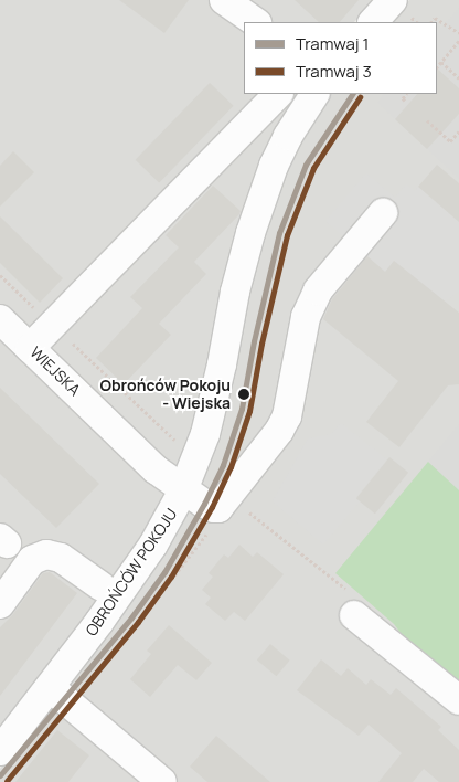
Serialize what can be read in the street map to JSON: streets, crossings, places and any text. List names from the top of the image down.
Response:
{
  "streets": {
    "street": ["WIEJSKA", "OBROŃCÓW POKOJU"]
  },
  "crossings": [
    ["WIEJSKA", "OBROŃCÓW POKOJU"]
  ],
  "places": ["Obrońców Pokoju - Wiejska"],
  "lines": ["tram line 1", "tram line 3"],
  "legend": ["Tramwaj 1", "Tramwaj 3"]
}
